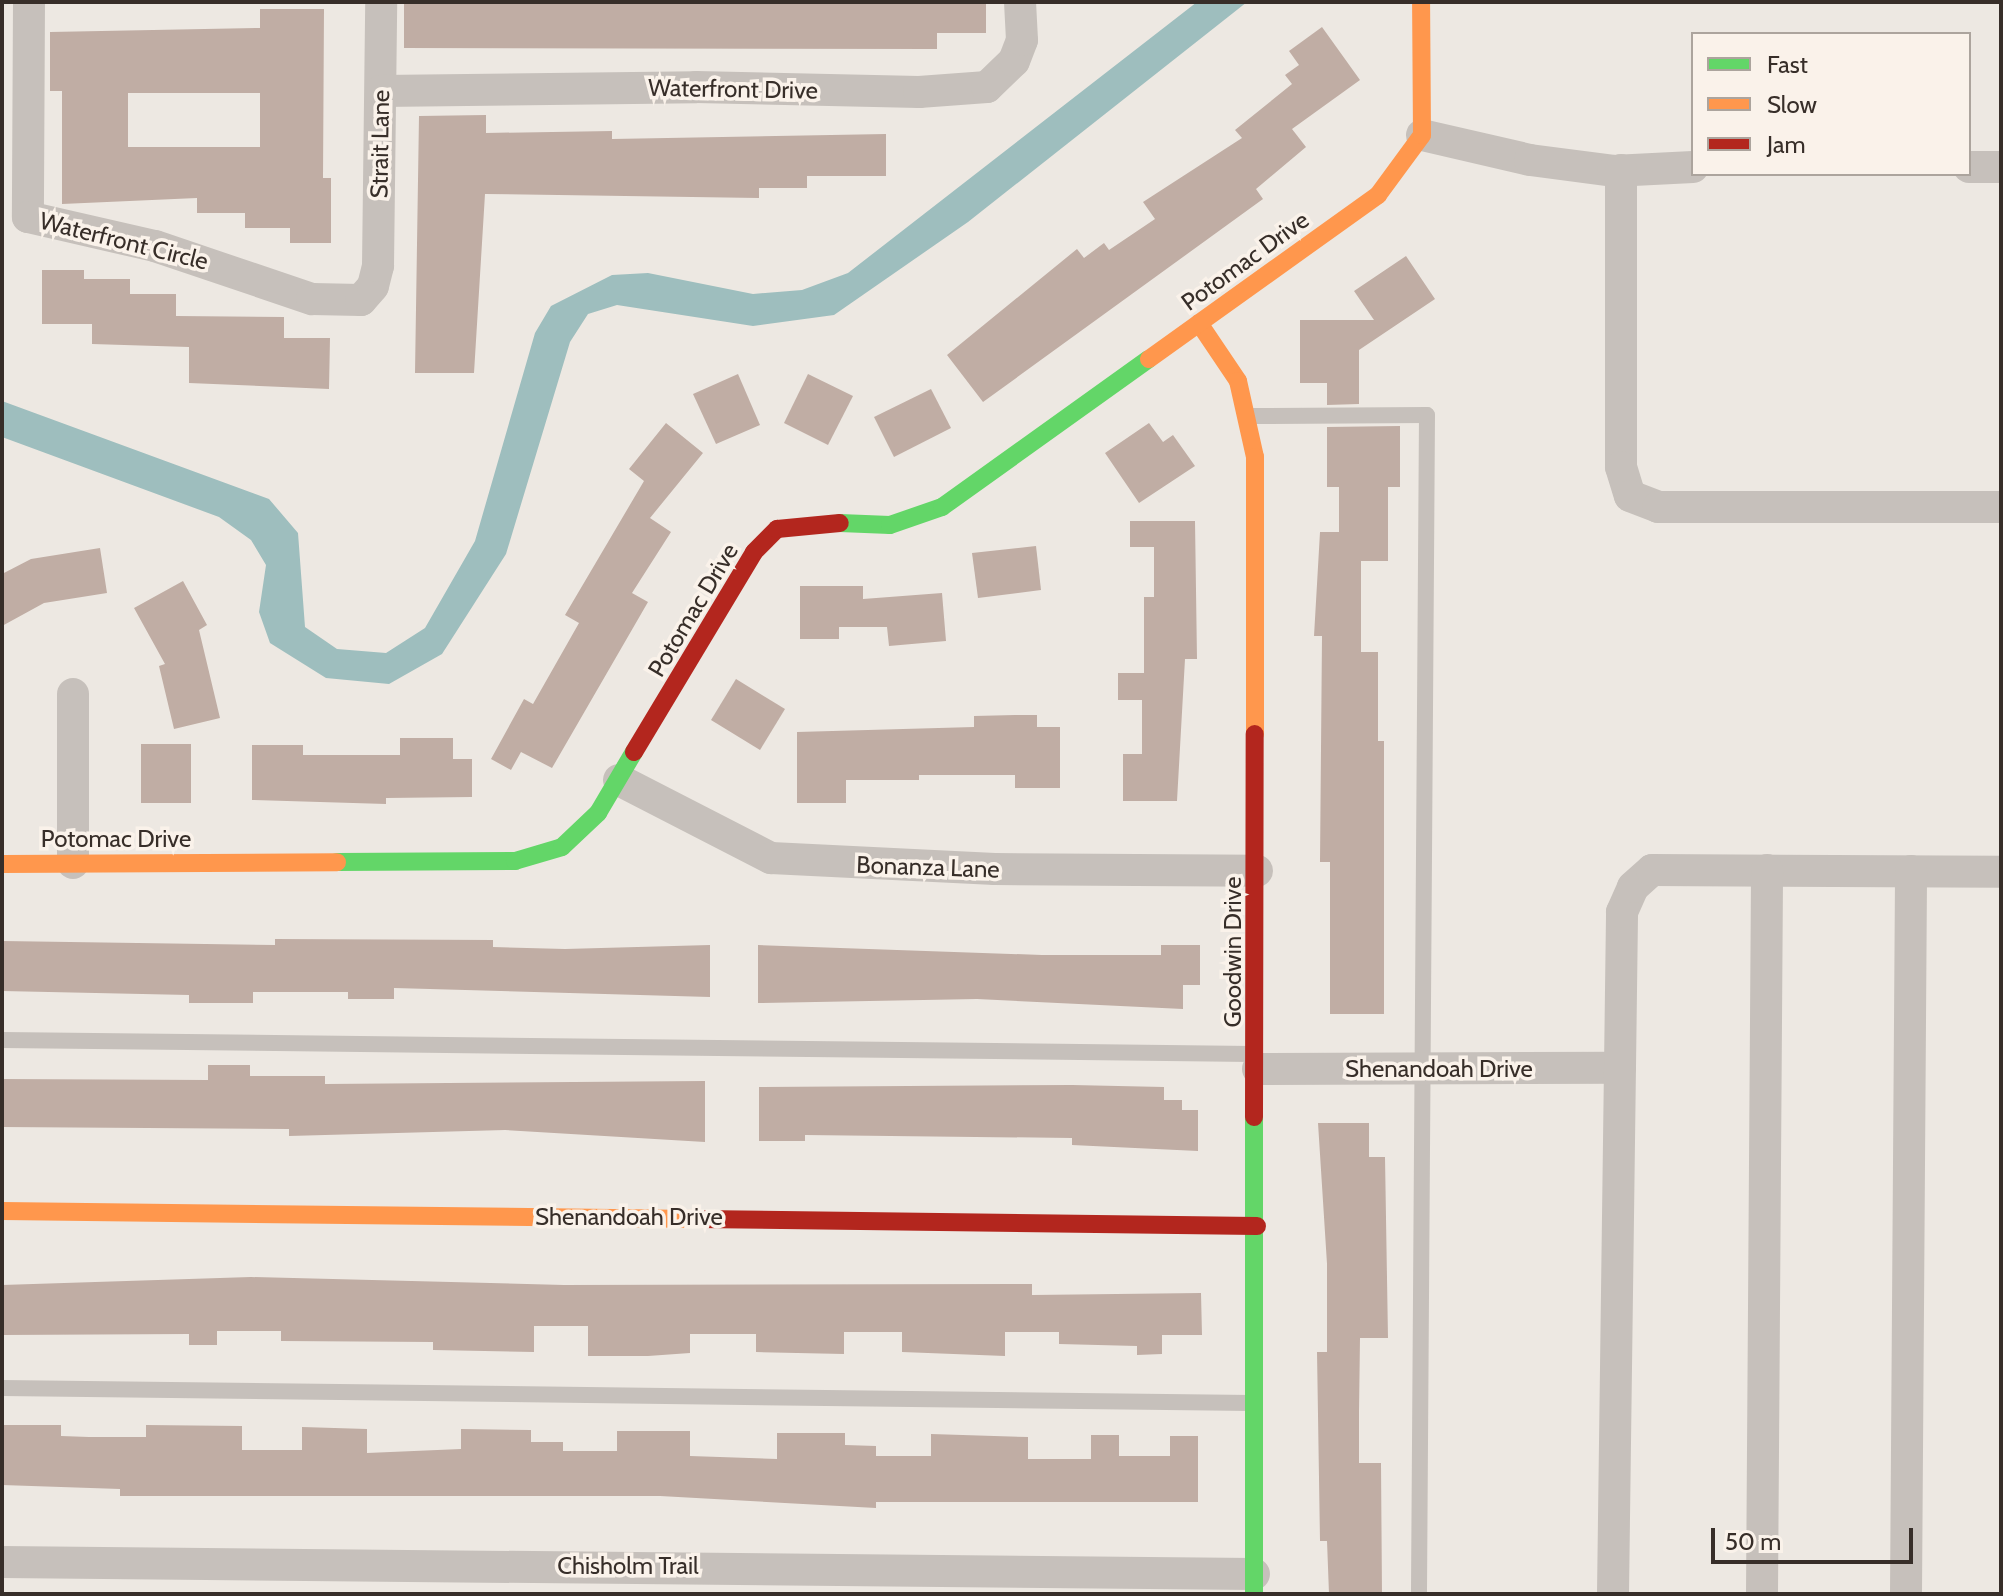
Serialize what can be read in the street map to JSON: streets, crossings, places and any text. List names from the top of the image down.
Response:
{
  "streets": {
    "street": [
      "Waterfront Drive",
      "Strait Lane",
      "Waterfront Circle",
      "Potomac Drive",
      "Bonanza Lane",
      "Goodwin Drive",
      "Shenandoah Drive",
      "Chisholm Trail"
    ]
  },
  "crossings": [
    ["Waterfront Drive", "Strait Lane"],
    ["Strait Lane", "Waterfront Circle"],
    ["Potomac Drive", "Bonanza Lane"],
    ["Potomac Drive", "Goodwin Drive"],
    ["Bonanza Lane", "Goodwin Drive"],
    ["Goodwin Drive", "Shenandoah Drive"],
    ["Goodwin Drive", "Chisholm Trail"]
  ],
  "legend": ["Fast", "Slow", "Jam"],
  "scale_bar": "50 m"
}
